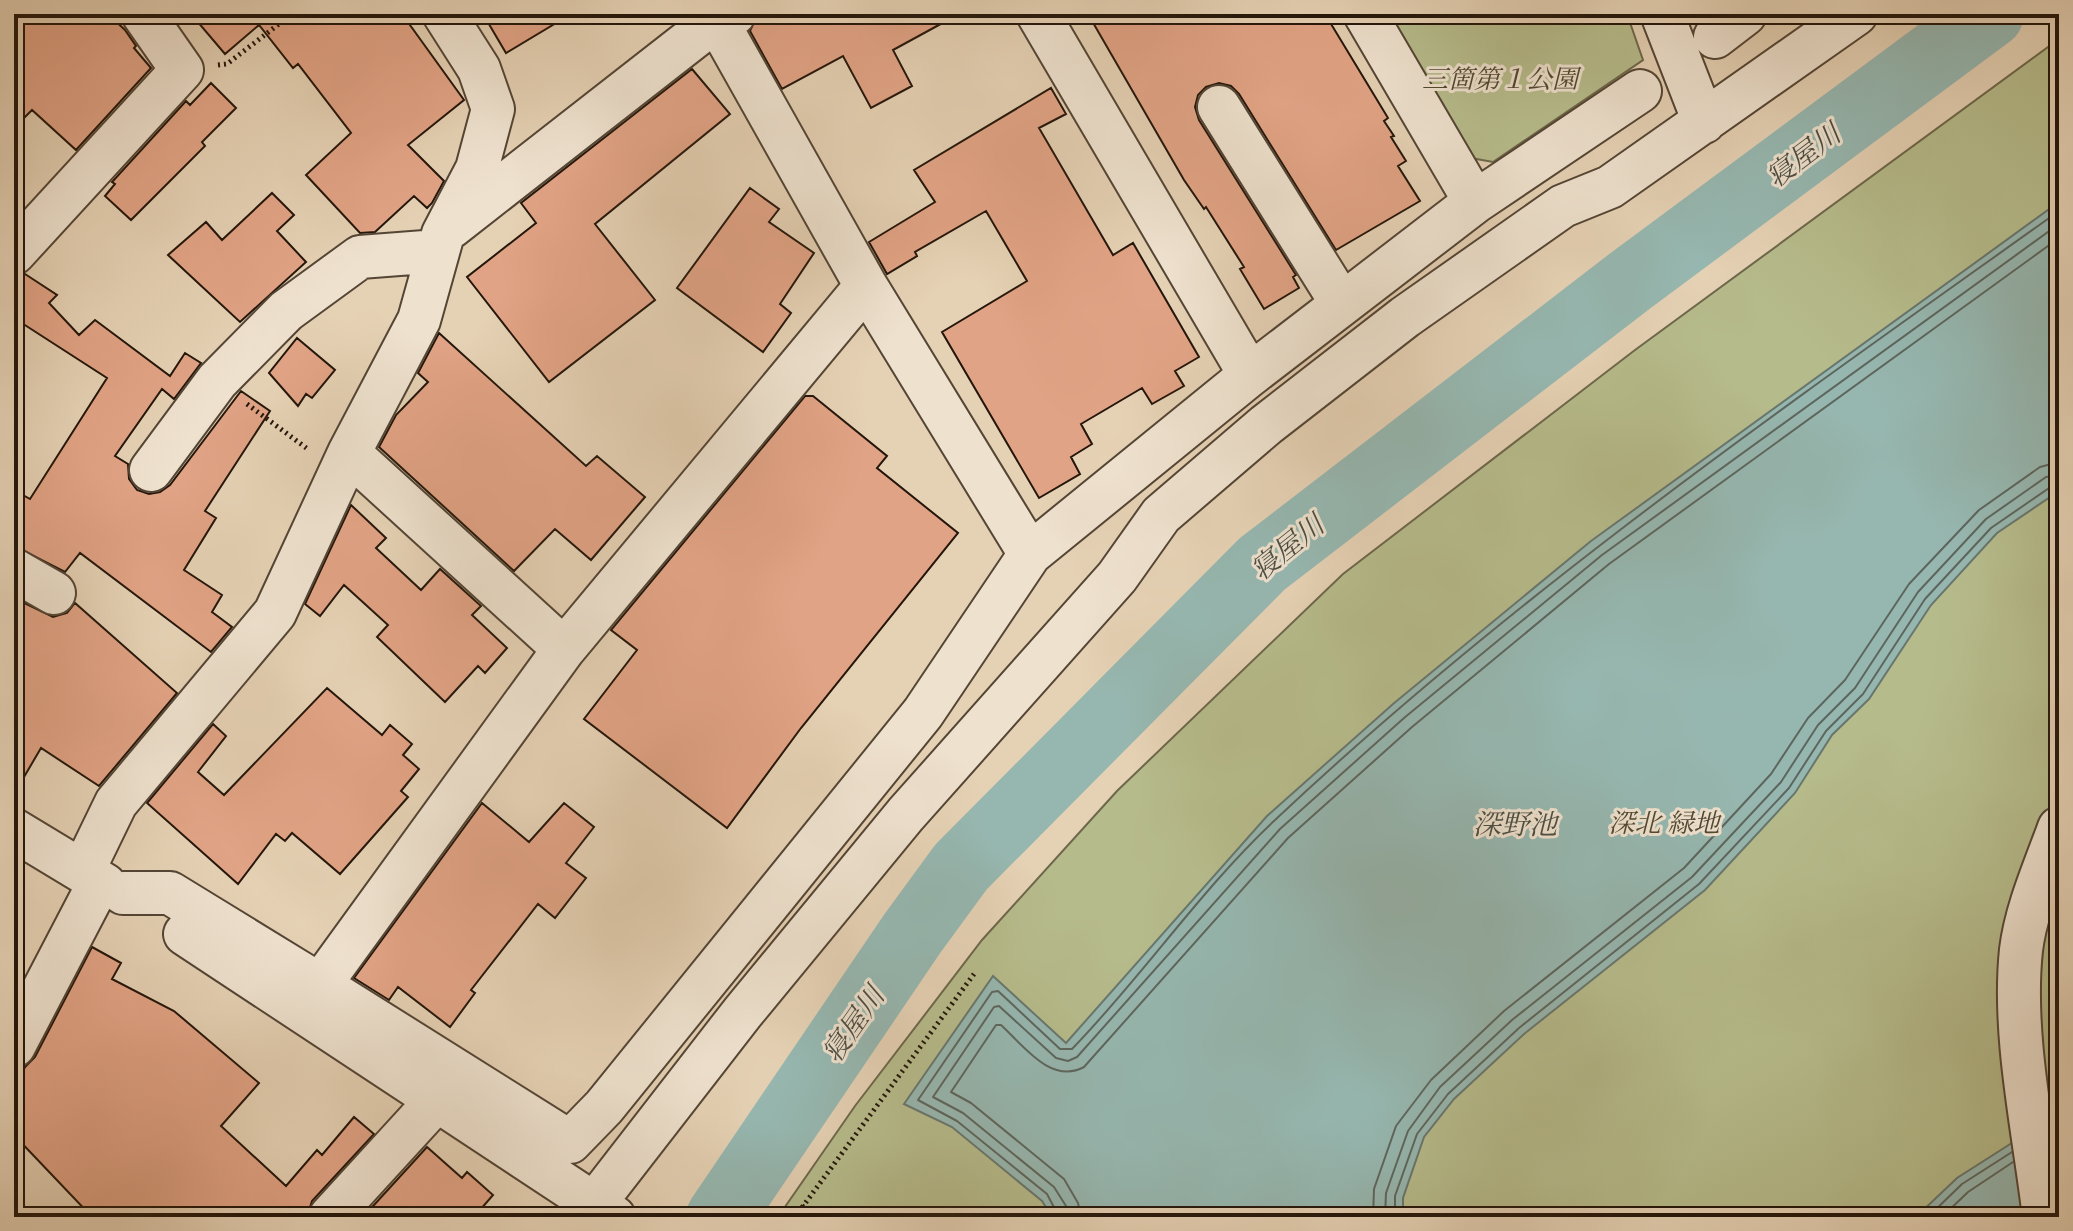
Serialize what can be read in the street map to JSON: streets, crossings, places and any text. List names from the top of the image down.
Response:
{
  "water": ["寝屋川", "深野池"],
  "parks": ["三箇第１公園", "深北 緑地"]
}
